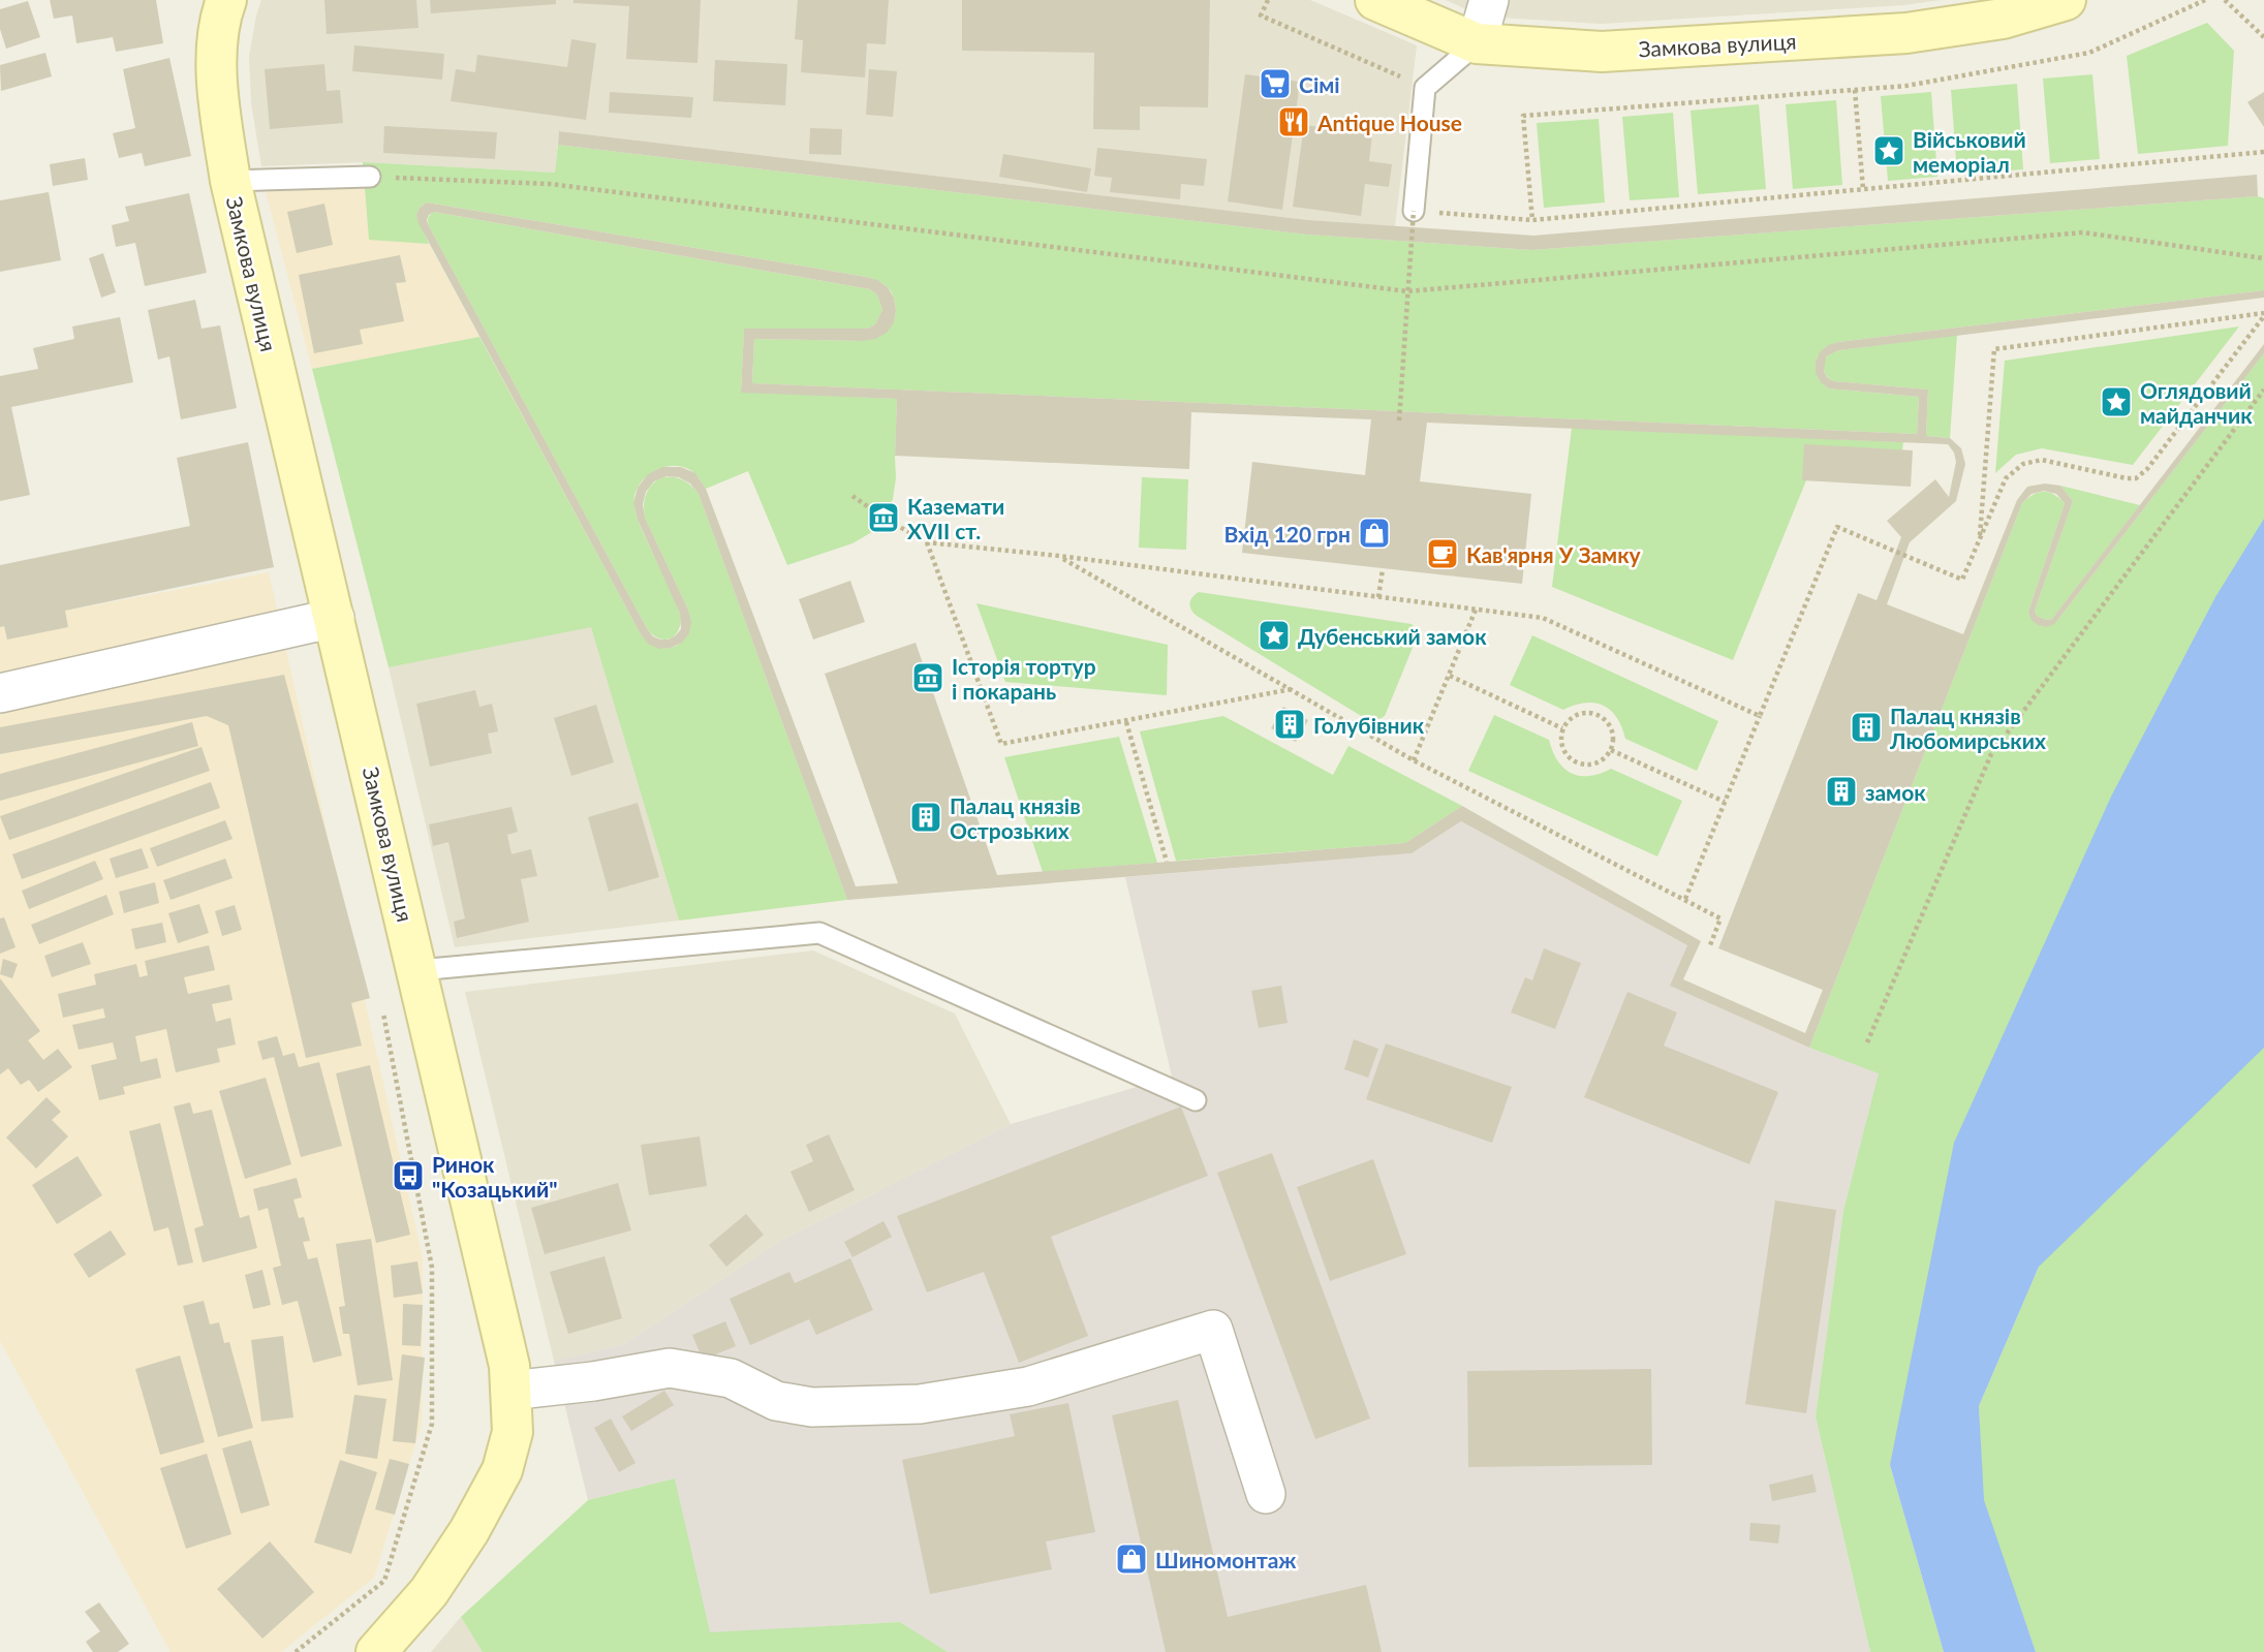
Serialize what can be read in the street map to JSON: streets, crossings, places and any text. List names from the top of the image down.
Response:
{
  "streets": {
    "main road": ["Замкова вулиця"]
  },
  "places": {
    "supermarket": ["Сімі"],
    "restaurant": ["Antique House"],
    "place": ["Військовий меморіал", "Оглядовий майданчик", "Дубенський замок"],
    "museum": ["Каземати XVII ст.", "Історія тортур і покарань"],
    "shop": ["Вхід 120 грн", "Шиномонтаж"],
    "cafe": ["Кав'ярня У Замку"],
    "building": [
      "Голубівник",
      "Палац князів Любомирських",
      "замок",
      "Палац князів Острозьких"
    ],
    "bus stop": ["Ринок \"Козацький\""]
  }
}
